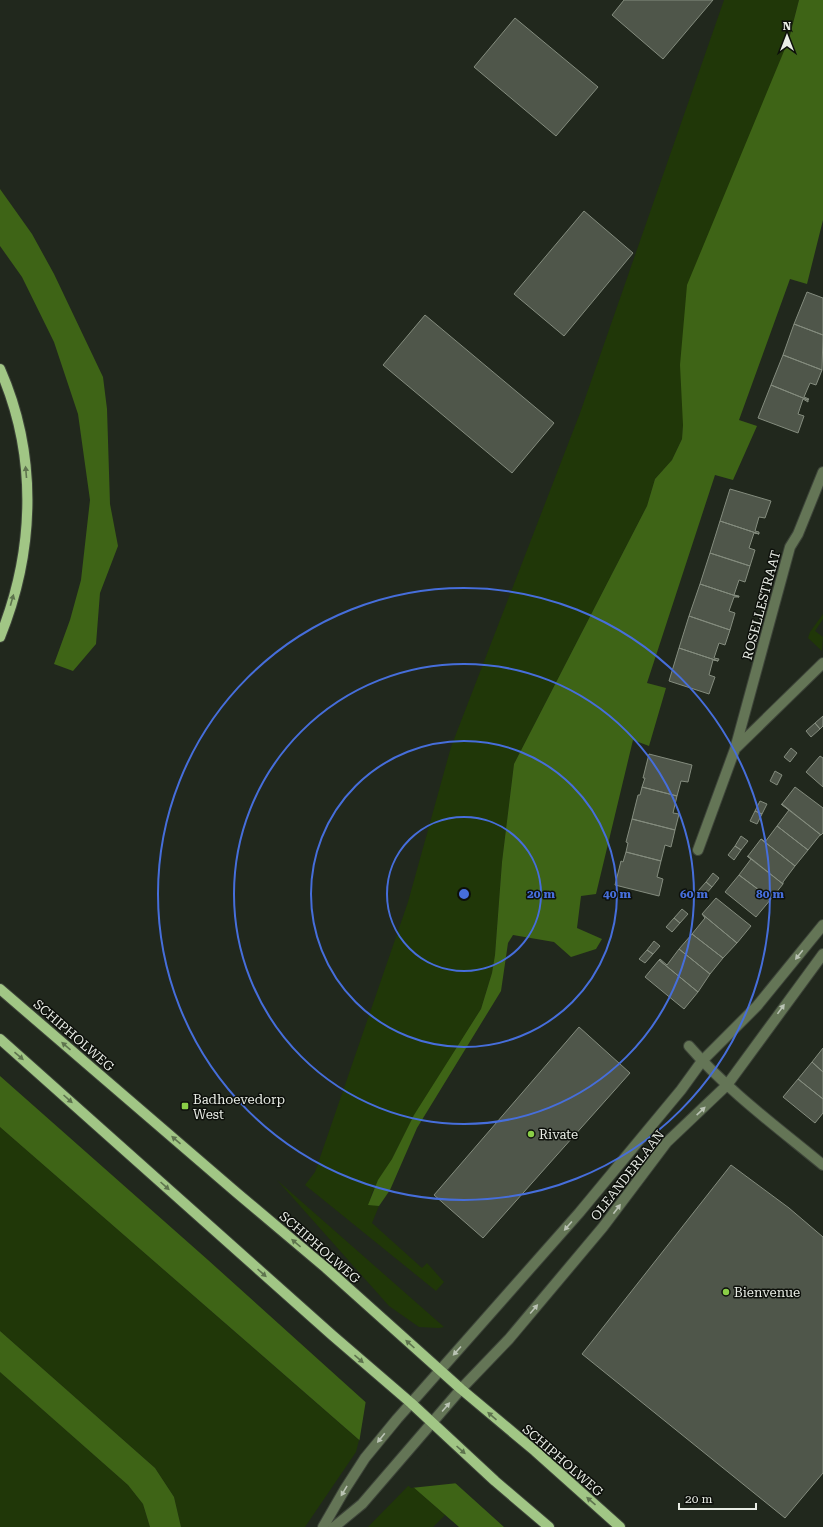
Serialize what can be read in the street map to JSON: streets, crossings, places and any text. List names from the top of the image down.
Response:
{
  "streets": {
    "main road": ["SCHIPHOLWEG"],
    "street": ["ROSELLESTRAAT", "OLEANDERLAAN"]
  },
  "crossings": [
    ["SCHIPHOLWEG", "OLEANDERLAAN"]
  ],
  "places": {
    "transit": ["Badhoevedorp West"],
    "other": ["Rivate", "Bienvenue"]
  },
  "scale_bar": "20 m",
  "north": "top",
  "rings": [
    "20 m",
    "40 m",
    "60 m",
    "80 m"
  ]
}
